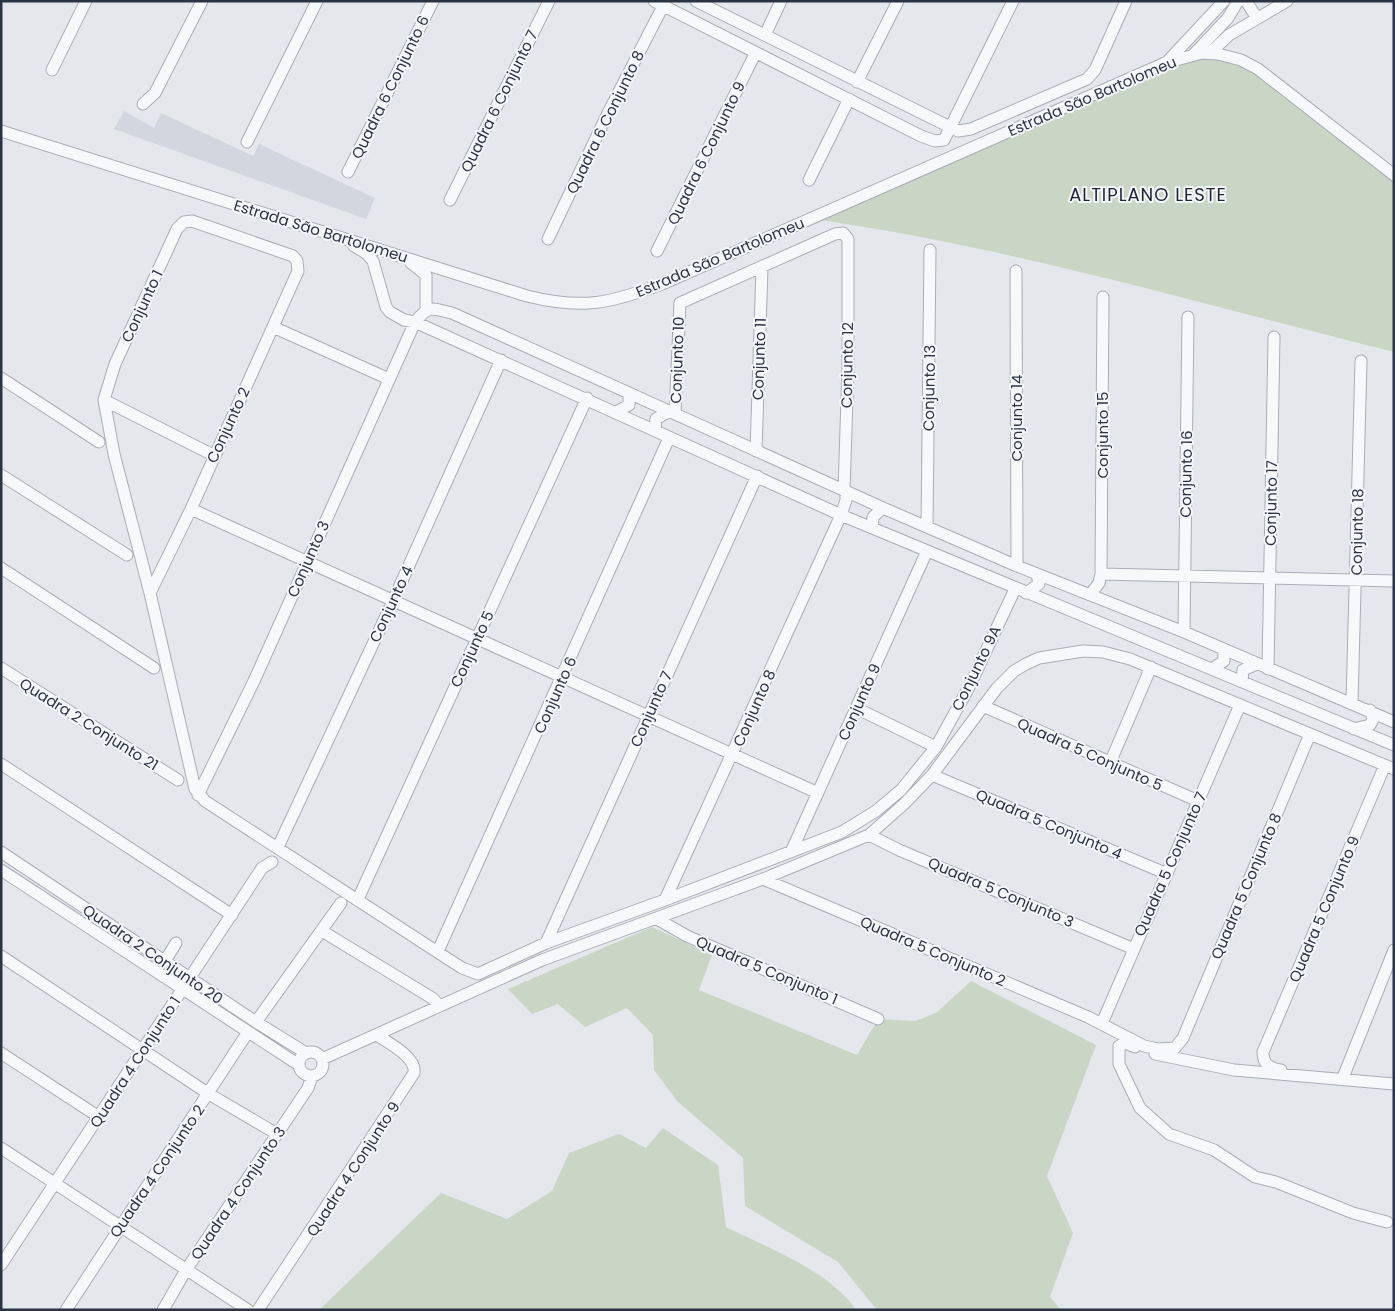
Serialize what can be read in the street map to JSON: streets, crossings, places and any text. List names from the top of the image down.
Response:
{
  "streets": {
    "street": [
      "Quadra 6 Conjunto 6",
      "Estrada São Bartolomeu",
      "Quadra 6 Conjunto 7",
      "Quadra 6 Conjunto 8",
      "Quadra 6 Conjunto 9",
      "Conjunto 1",
      "Conjunto 11",
      "Conjunto 10",
      "Conjunto 12",
      "Conjunto 13",
      "Conjunto 14",
      "Conjunto 2",
      "Conjunto 15",
      "Conjunto 16",
      "Conjunto 17",
      "Conjunto 18",
      "Conjunto 3",
      "Conjunto 4",
      "Conjunto 5",
      "Conjunto 9A",
      "Conjunto 6",
      "Conjunto 9",
      "Conjunto 8",
      "Conjunto 7",
      "Quadra 2 Conjunto 21",
      "Quadra 5 Conjunto 5",
      "Quadra 5 Conjunto 4",
      "Quadra 5 Conjunto 7",
      "Quadra 5 Conjunto 8",
      "Quadra 5 Conjunto 3",
      "Quadra 5 Conjunto 9",
      "Quadra 5 Conjunto 2",
      "Quadra 2 Conjunto 20",
      "Quadra 5 Conjunto 1",
      "Quadra 4 Conjunto 1",
      "Quadra 4 Conjunto 9",
      "Quadra 4 Conjunto 2",
      "Quadra 4 Conjunto 3"
    ]
  },
  "crossings": [
    ["Conjunto 1", "Conjunto 2"],
    ["Conjunto 11", "Conjunto 10"],
    ["Conjunto 11", "Conjunto 12"],
    ["Conjunto 10", "Conjunto 12"],
    ["Conjunto 12", "Conjunto 8"],
    ["Conjunto 9A", "Conjunto 6"],
    ["Conjunto 9A", "Conjunto 9"],
    ["Conjunto 9A", "Conjunto 8"],
    ["Conjunto 9A", "Conjunto 7"],
    ["Quadra 5 Conjunto 5", "Quadra 5 Conjunto 7"],
    ["Quadra 5 Conjunto 4", "Quadra 5 Conjunto 7"],
    ["Quadra 5 Conjunto 7", "Quadra 5 Conjunto 3"],
    ["Quadra 5 Conjunto 7", "Quadra 5 Conjunto 2"],
    ["Quadra 5 Conjunto 8", "Quadra 5 Conjunto 2"],
    ["Quadra 2 Conjunto 20", "Quadra 4 Conjunto 1"],
    ["Quadra 2 Conjunto 20", "Quadra 4 Conjunto 3"]
  ],
  "districts": ["ALTIPLANO LESTE"]
}
